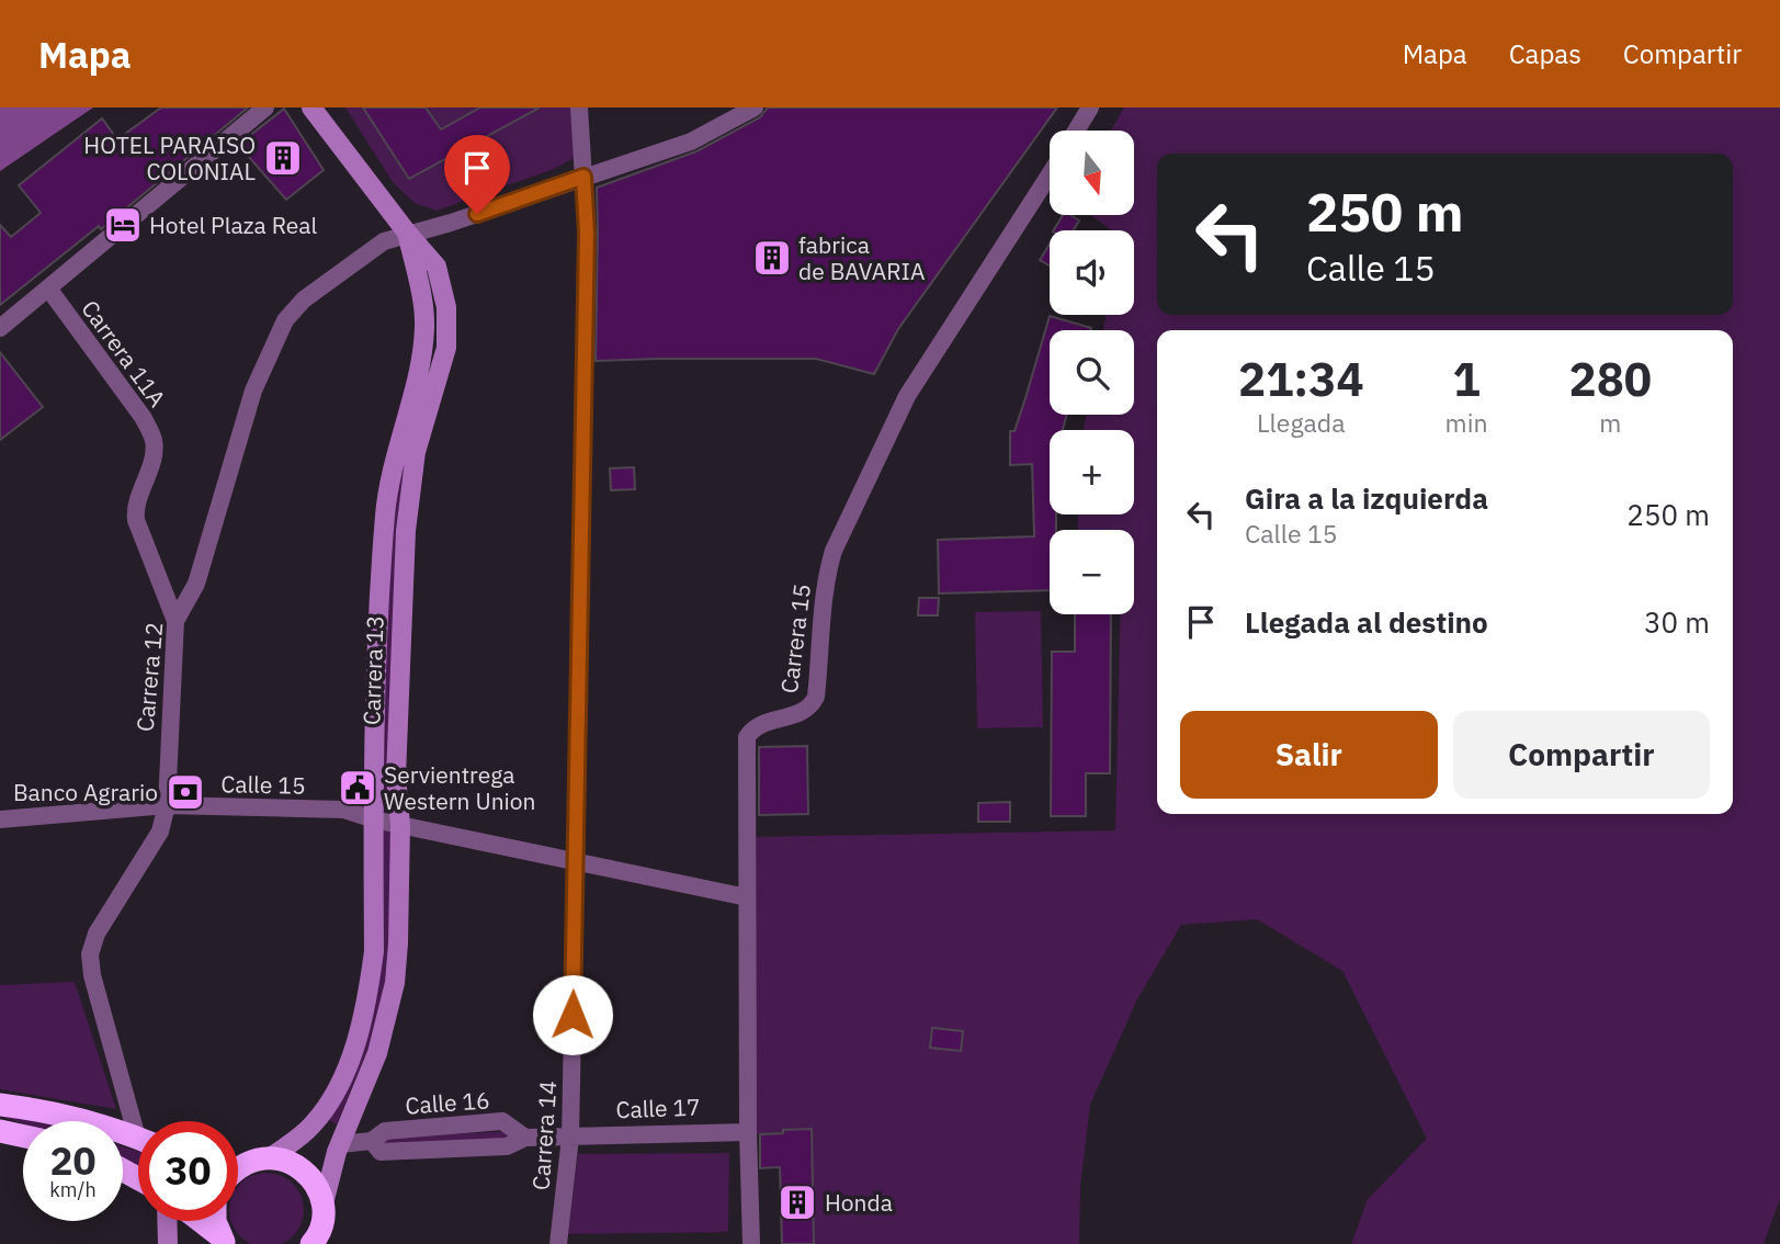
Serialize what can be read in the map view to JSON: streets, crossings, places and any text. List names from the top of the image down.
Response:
{
  "streets": {
    "street": [
      "Carrera 11A",
      "Carrera 15",
      "Carrera 13",
      "Carrera 12",
      "Calle 15",
      "Calle 16",
      "Calle 17",
      "Carrera 14"
    ]
  },
  "crossings": [
    ["Carrera 11A", "Carrera 12"],
    ["Carrera 15", "Calle 15"],
    ["Carrera 15", "Calle 17"],
    ["Carrera 13", "Carrera 12"],
    ["Carrera 13", "Calle 15"],
    ["Carrera 13", "Calle 16"],
    ["Carrera 12", "Calle 15"],
    ["Calle 15", "Carrera 14"],
    ["Calle 16", "Calle 17"],
    ["Calle 16", "Carrera 14"],
    ["Calle 17", "Carrera 14"]
  ],
  "places": {
    "building": ["HOTEL PARAISO COLONIAL", "fabrica de BAVARIA", "Honda"],
    "hotel": ["Hotel Plaza Real"],
    "public building": ["Servientrega Western Union"],
    "bank": ["Banco Agrario"]
  },
  "north": "bottom",
  "page": {
    "header": "Mapa",
    "nav": ["Mapa", "Capas", "Compartir"],
    "map_buttons": ["+", "−"],
    "turn": ["250 m", "Calle 15"],
    "eta": [
      "21:34",
      "Llegada",
      "1",
      "min",
      "280",
      "m"
    ],
    "list": [
      {
        "name": "Gira a la izquierda",
        "note": "Calle 15",
        "value": "250 m"
      },
      {
        "name": "Llegada al destino",
        "value": "30 m"
      }
    ],
    "buttons": ["Salir", "Compartir"],
    "speed": "20 km/h",
    "limit": "30"
  }
}
